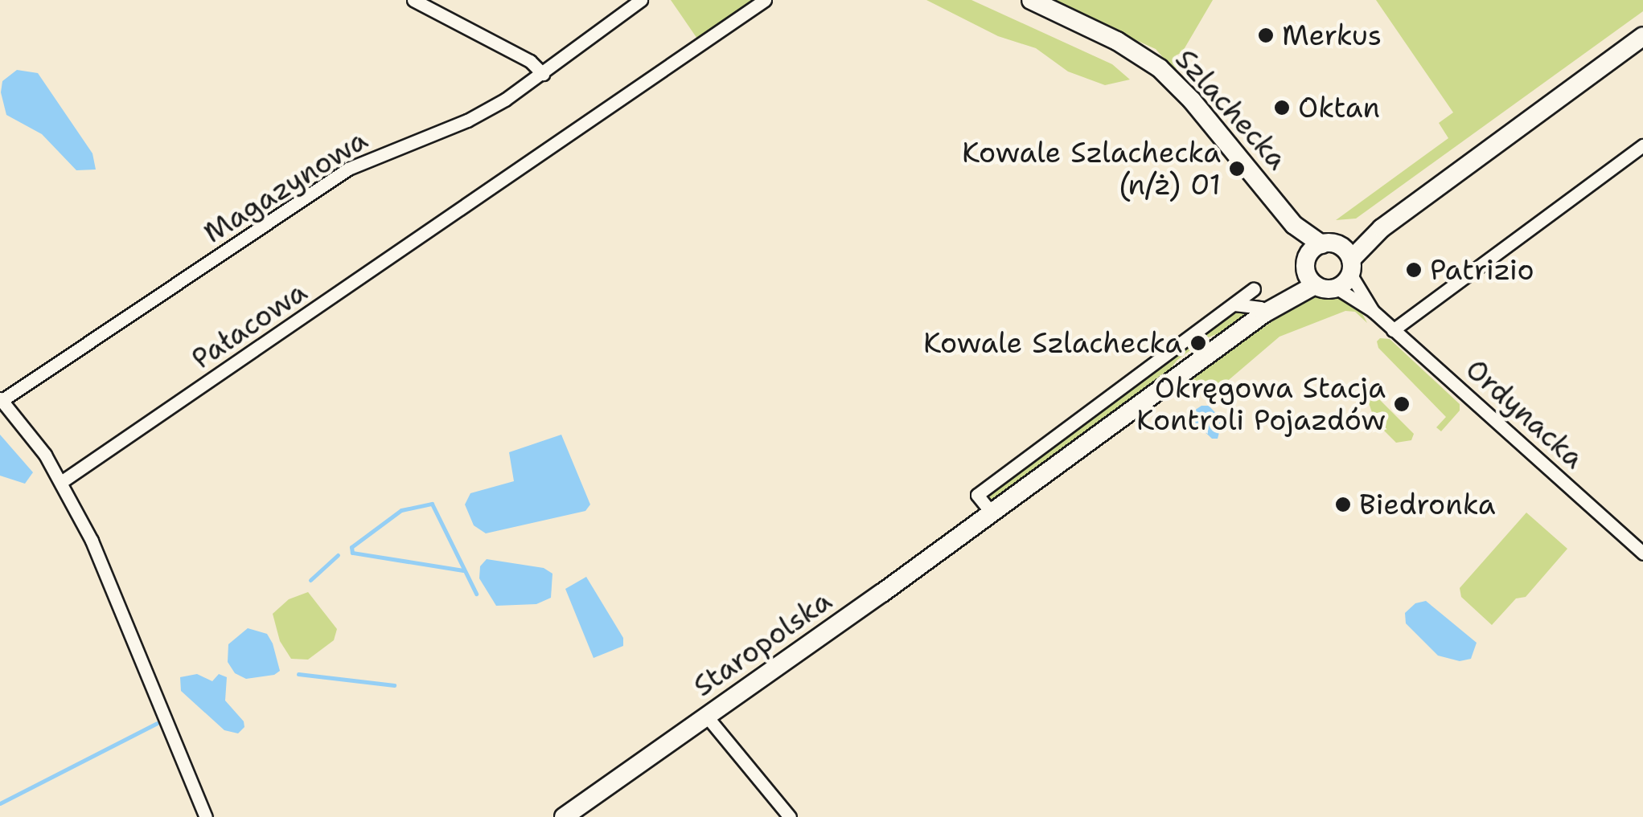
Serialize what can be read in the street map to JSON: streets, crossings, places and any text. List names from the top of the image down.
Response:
{
  "streets": {
    "main road": ["Szlachecka", "Staropolska"],
    "street": ["Magazynowa", "Pałacowa", "Ordynacka"]
  },
  "crossings": [
    ["Szlachecka", "Ordynacka"],
    ["Szlachecka", "Staropolska"],
    ["Magazynowa", "Pałacowa"],
    ["Ordynacka", "Staropolska"]
  ],
  "places": [
    "Merkus",
    "Oktan",
    "Kowale Szlachecka (n/ż) 01",
    "Patrizio",
    "Kowale Szlachecka",
    "Okręgowa Stacja Kontroli Pojazdów",
    "Biedronka"
  ]
}
